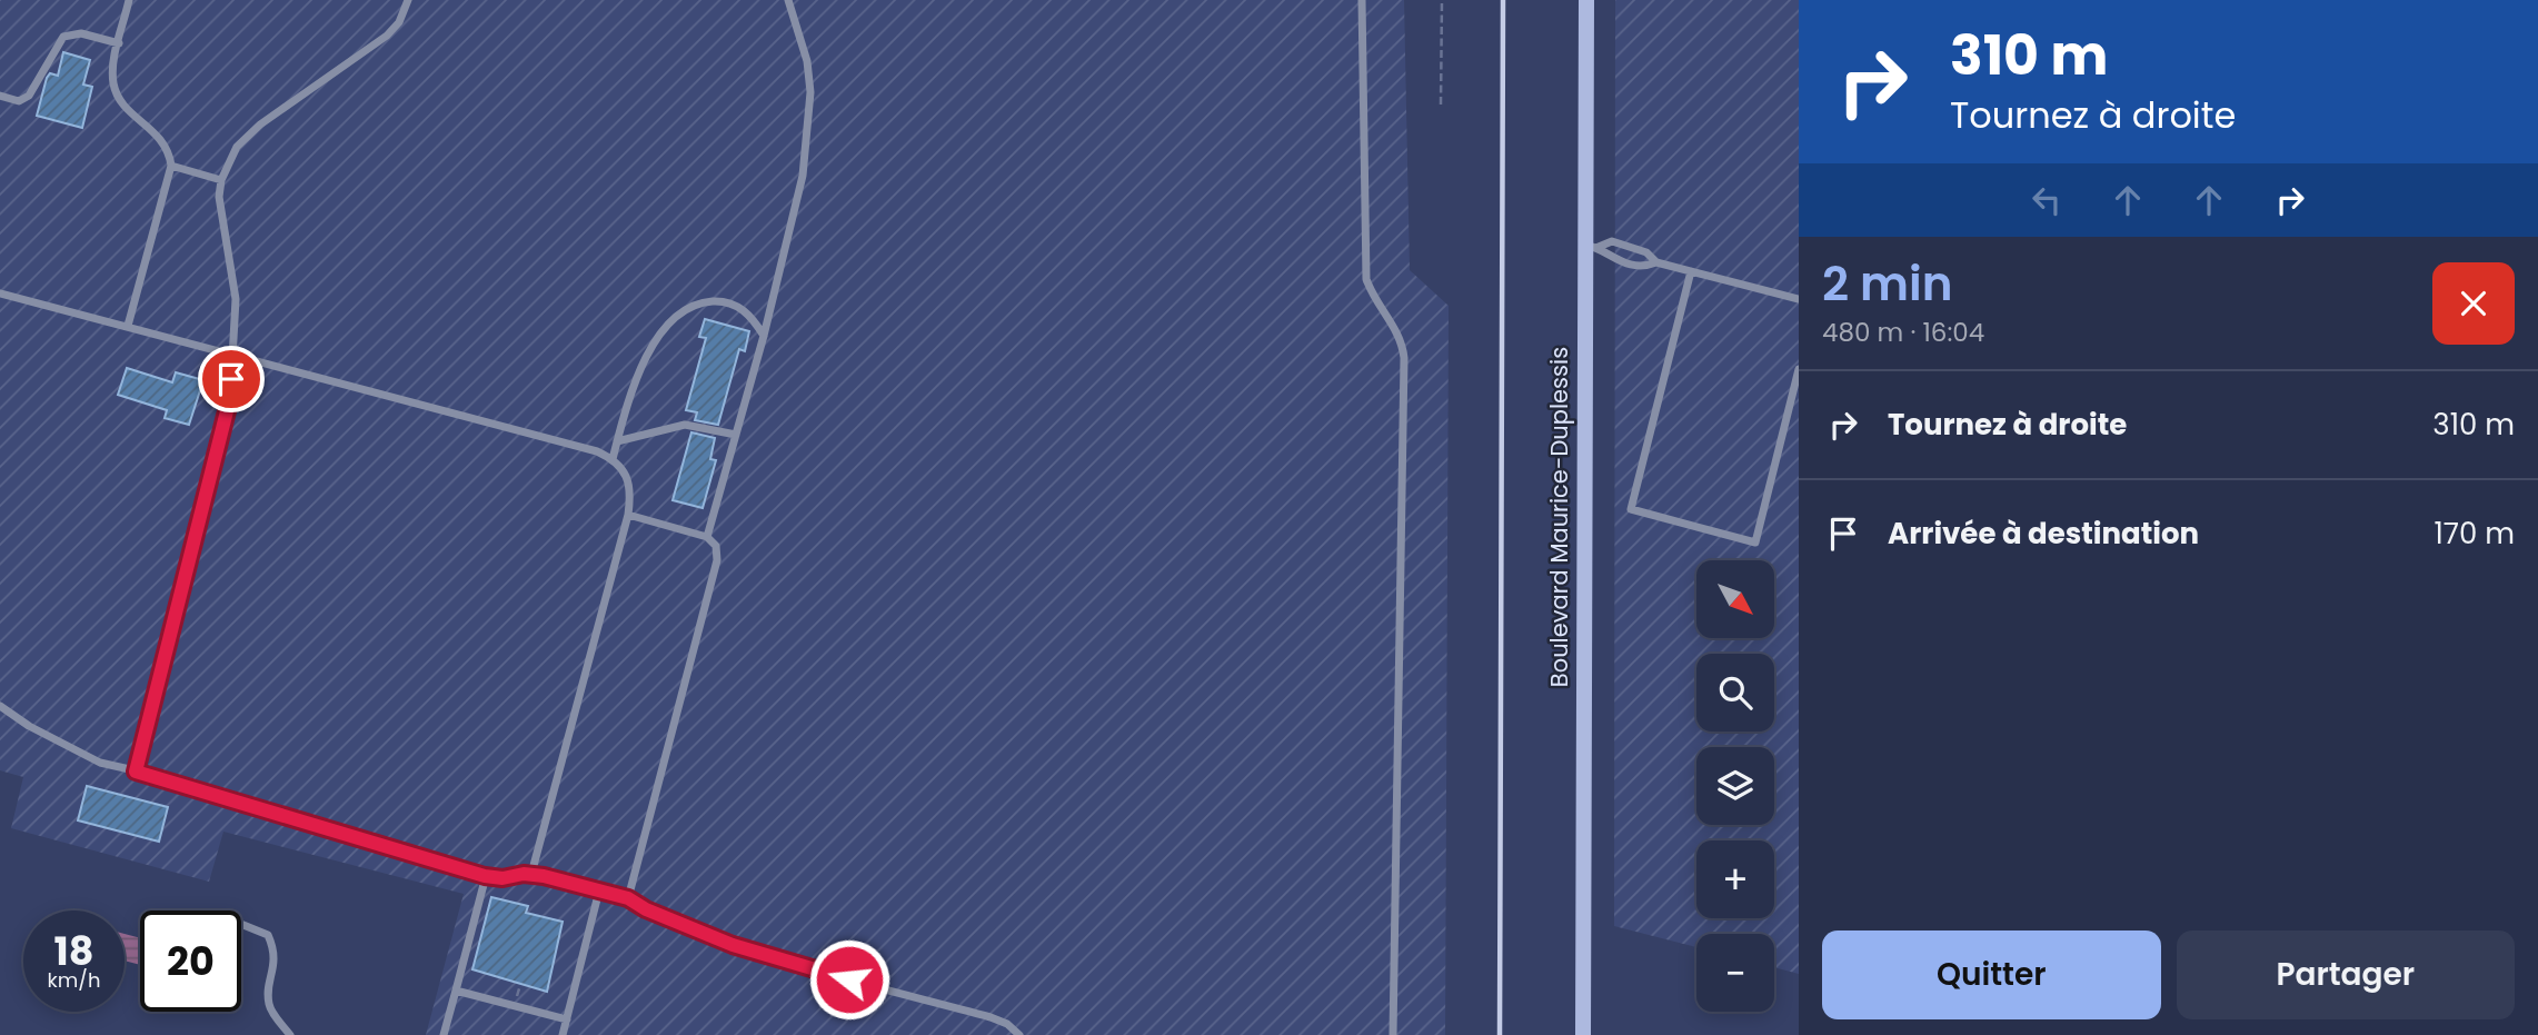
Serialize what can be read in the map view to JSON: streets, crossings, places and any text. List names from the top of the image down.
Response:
{
  "streets": {
    "street": ["Boulevard Maurice-Duplessis"]
  },
  "north": "bottom right",
  "page": {
    "turn": ["310 m", "Tournez à droite"],
    "heading": ["2 min", "480 m · 16:04"],
    "list": [
      {
        "name": "Tournez à droite",
        "value": "310 m"
      },
      {
        "name": "Arrivée à destination",
        "value": "170 m"
      }
    ],
    "map_buttons": ["+", "−"],
    "speed": "18 km/h",
    "limit": "20",
    "buttons": ["Quitter", "Partager"]
  }
}
